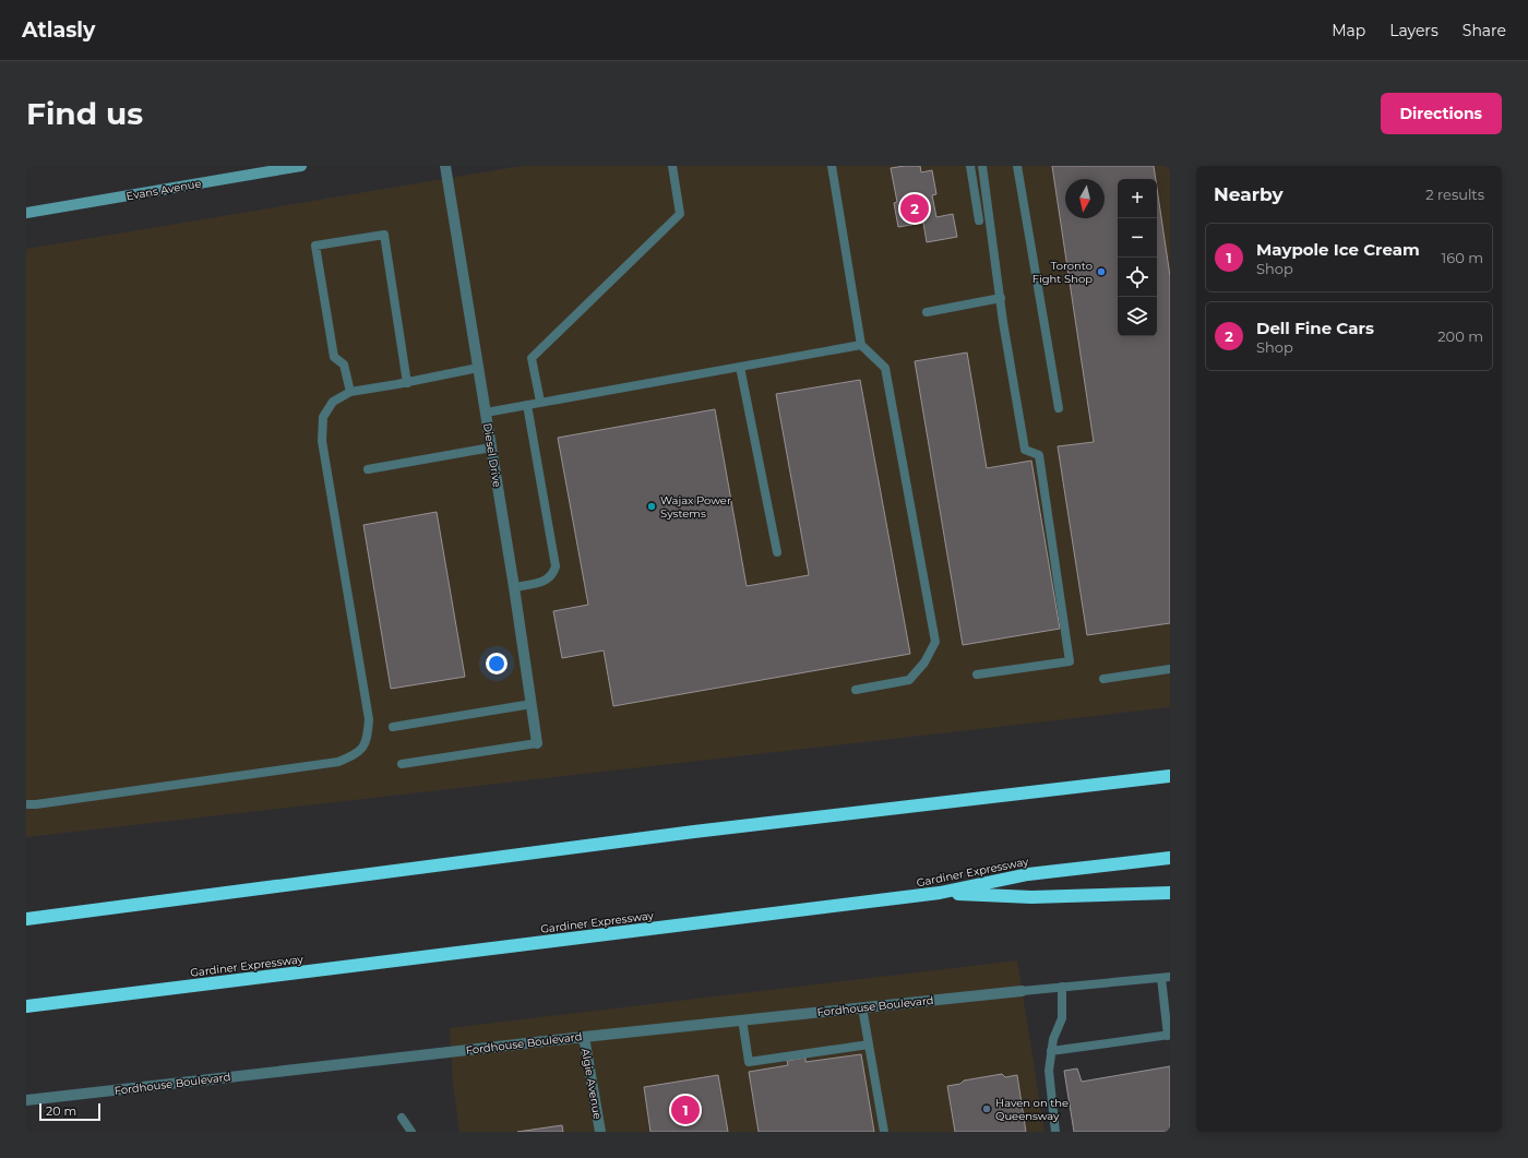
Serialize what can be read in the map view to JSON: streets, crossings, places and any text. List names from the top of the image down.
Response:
{
  "streets": {
    "highway": ["Gardiner Expressway"],
    "main road": ["Evans Avenue"],
    "street": ["Diesel Drive", "Fordhouse Boulevard", "Algie Avenue"]
  },
  "crossings": [
    ["Fordhouse Boulevard", "Algie Avenue"]
  ],
  "places": ["Toronto Fight Shop", "Wajax Power Systems", "Haven on the Queensway"],
  "scale_bar": "20 m",
  "north": "bottom",
  "page": {
    "header": "Atlasly",
    "nav": ["Map", "Layers", "Share"],
    "buttons": "Directions",
    "title": "Find us",
    "heading": ["Nearby", "2 results"],
    "map_buttons": ["+", "−"],
    "pins": ["2", "1"],
    "list": [
      {
        "mark": "1",
        "name": "Maypole Ice Cream",
        "note": "Shop",
        "value": "160 m"
      },
      {
        "mark": "2",
        "name": "Dell Fine Cars",
        "note": "Shop",
        "value": "200 m"
      }
    ],
    "scale": "20 m"
  }
}
